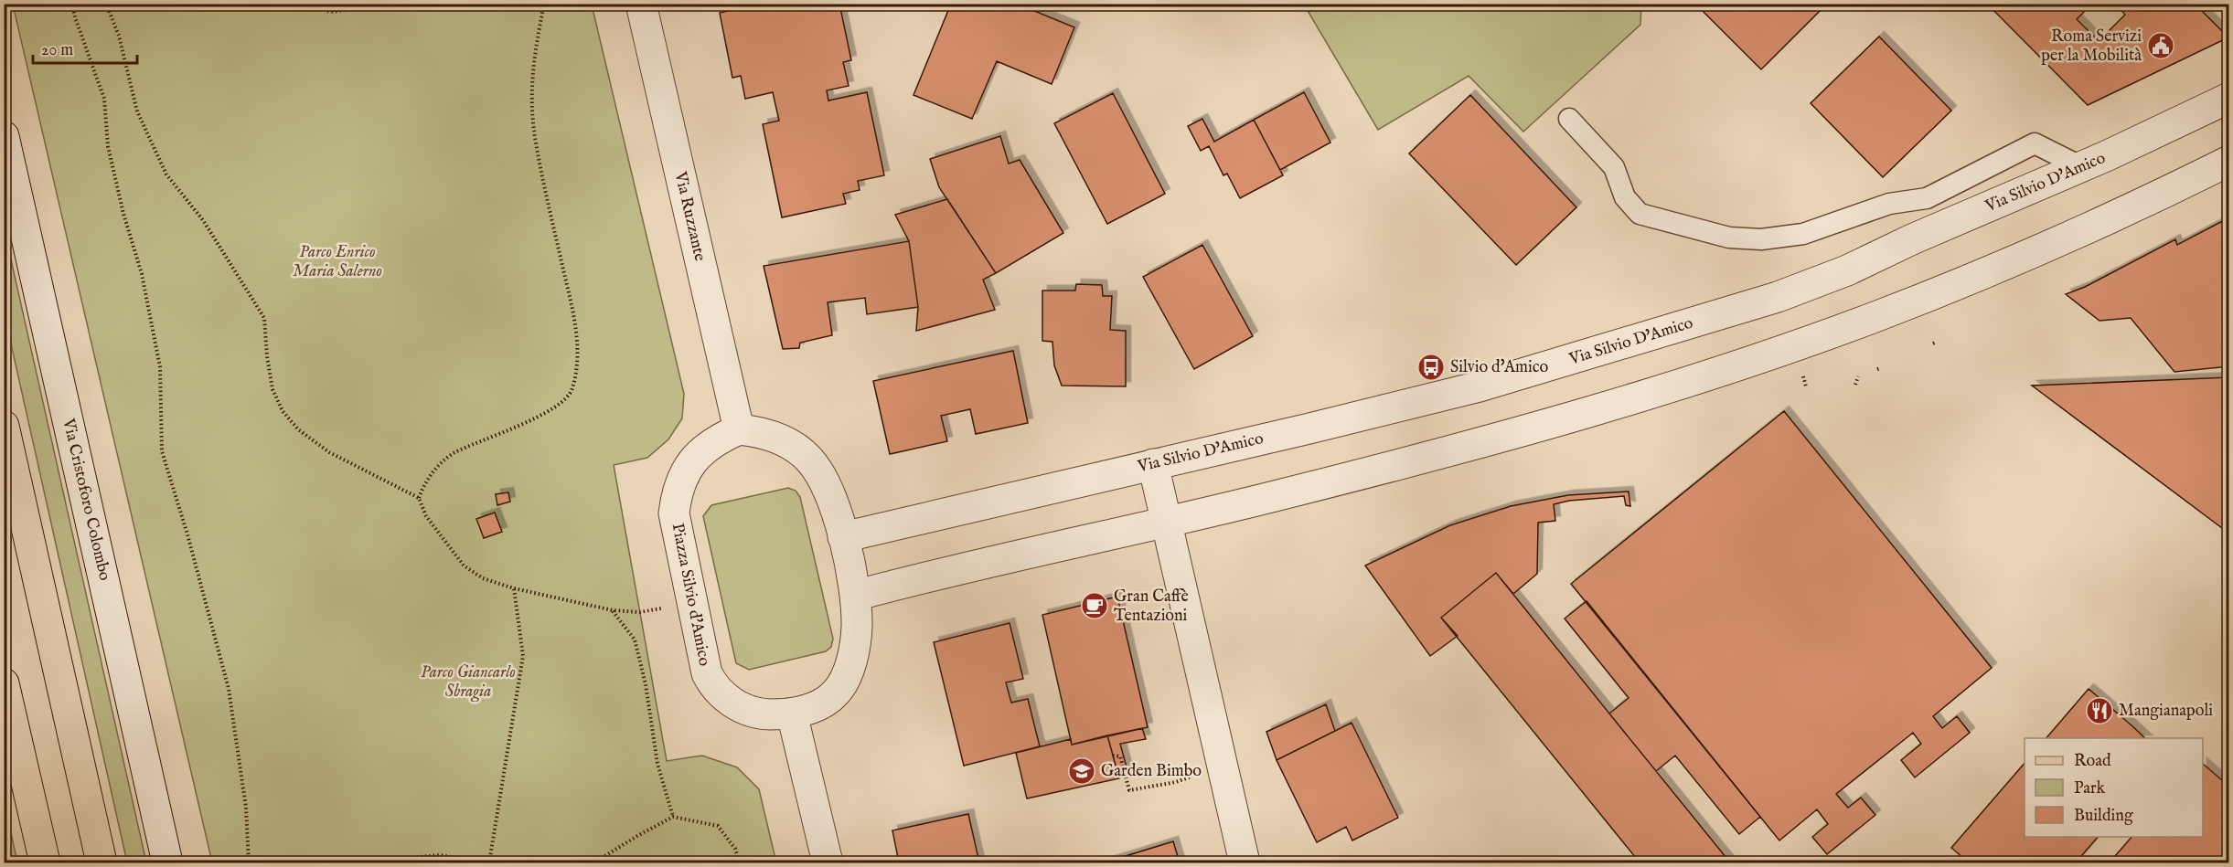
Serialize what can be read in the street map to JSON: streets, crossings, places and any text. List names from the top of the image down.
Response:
{
  "streets": {
    "street": [
      "Via Silvio D'Amico",
      "Via Ruzzante",
      "Via Cristoforo Colombo",
      "Piazza Silvio d'Amico"
    ]
  },
  "crossings": [
    ["Via Silvio D'Amico", "Piazza Silvio d'Amico"],
    ["Via Ruzzante", "Piazza Silvio d'Amico"]
  ],
  "parks": ["Parco Enrico Maria Salerno", "Parco Giancarlo Sbragia"],
  "places": {
    "public building": ["Roma Servizi per la Mobilità"],
    "bus stop": ["Silvio d'Amico"],
    "cafe": ["Gran Caffè Tentazioni"],
    "restaurant": ["Mangianapoli"],
    "school or university": ["Garden Bimbo"]
  },
  "legend": ["Road", "Park", "Building"],
  "scale_bar": "20 m"
}
